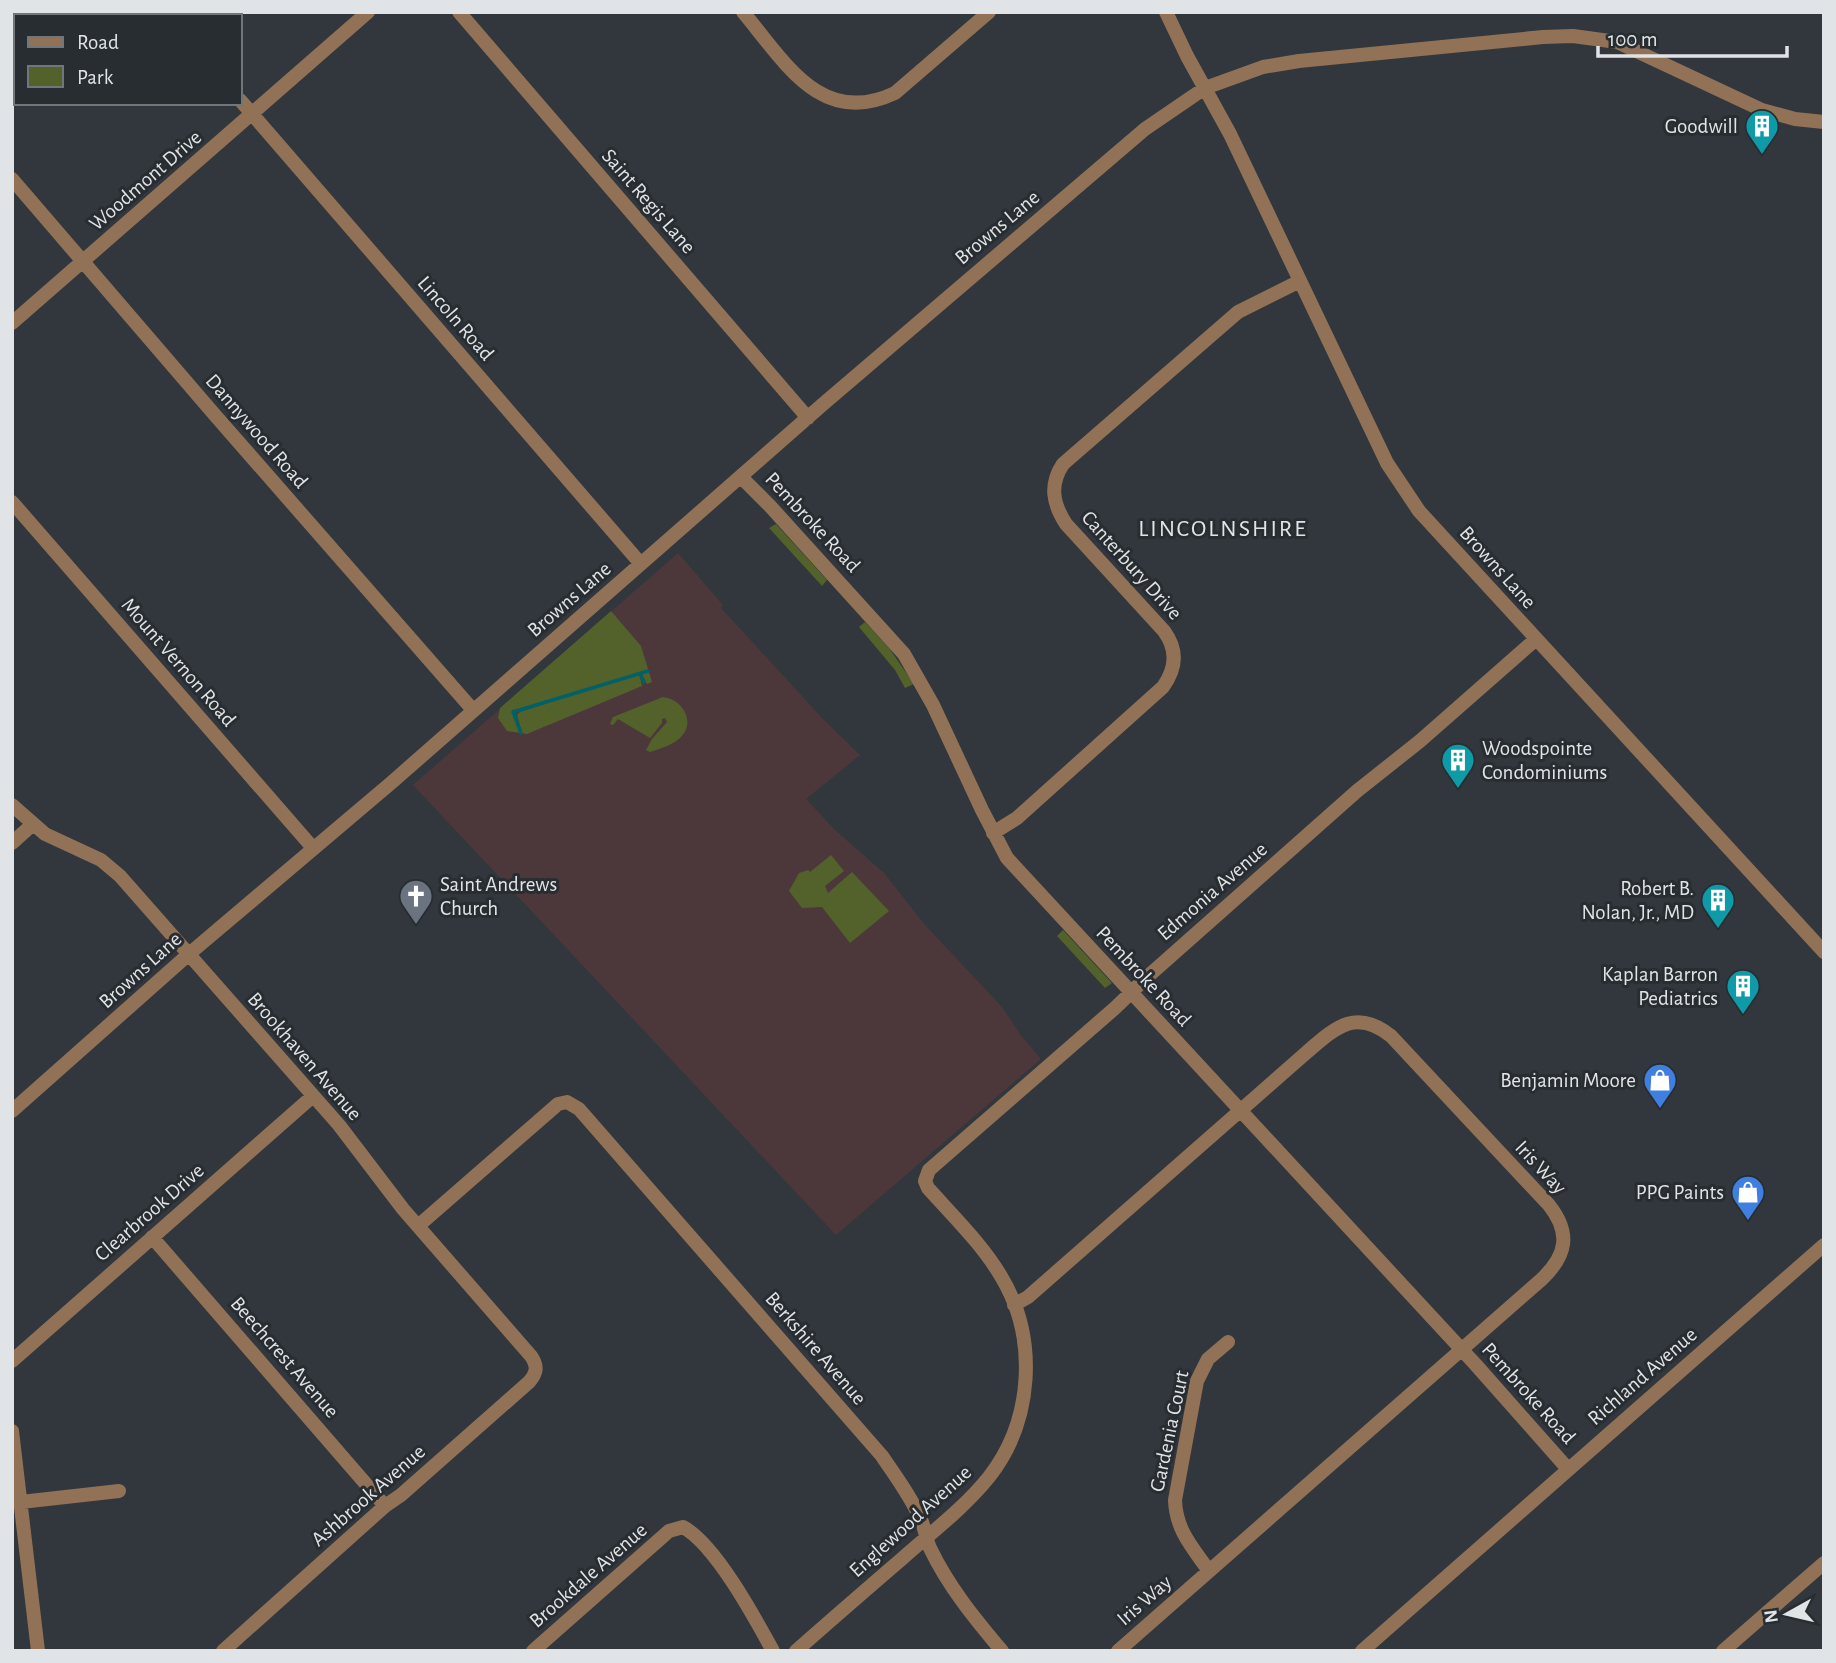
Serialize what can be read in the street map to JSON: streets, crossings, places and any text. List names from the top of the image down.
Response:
{
  "streets": {
    "street": [
      "Woodmont Drive",
      "Saint Regis Lane",
      "Browns Lane",
      "Lincoln Road",
      "Dannywood Road",
      "Pembroke Road",
      "Canterbury Drive",
      "Mount Vernon Road",
      "Edmonia Avenue",
      "Brookhaven Avenue",
      "Iris Way",
      "Clearbrook Drive",
      "Berkshire Avenue",
      "Beechcrest Avenue",
      "Richland Avenue",
      "Gardenia Court",
      "Ashbrook Avenue",
      "Englewood Avenue",
      "Brookdale Avenue"
    ]
  },
  "crossings": [
    ["Woodmont Drive", "Lincoln Road"],
    ["Woodmont Drive", "Dannywood Road"],
    ["Saint Regis Lane", "Browns Lane"],
    ["Browns Lane", "Lincoln Road"],
    ["Browns Lane", "Dannywood Road"],
    ["Browns Lane", "Pembroke Road"],
    ["Browns Lane", "Canterbury Drive"],
    ["Browns Lane", "Mount Vernon Road"],
    ["Browns Lane", "Edmonia Avenue"],
    ["Browns Lane", "Brookhaven Avenue"],
    ["Pembroke Road", "Canterbury Drive"],
    ["Pembroke Road", "Edmonia Avenue"],
    ["Pembroke Road", "Iris Way"],
    ["Pembroke Road", "Richland Avenue"],
    ["Edmonia Avenue", "Englewood Avenue"],
    ["Brookhaven Avenue", "Clearbrook Drive"],
    ["Brookhaven Avenue", "Berkshire Avenue"],
    ["Brookhaven Avenue", "Ashbrook Avenue"],
    ["Iris Way", "Gardenia Court"],
    ["Iris Way", "Englewood Avenue"],
    ["Clearbrook Drive", "Beechcrest Avenue"],
    ["Berkshire Avenue", "Englewood Avenue"],
    ["Beechcrest Avenue", "Ashbrook Avenue"]
  ],
  "districts": ["LINCOLNSHIRE"],
  "places": {
    "building": [
      "Goodwill",
      "Woodspointe Condominiums",
      "Robert B. Nolan, Jr., MD",
      "Kaplan Barron Pediatrics"
    ],
    "church": ["Saint Andrews Church"],
    "shop": ["Benjamin Moore", "PPG Paints"]
  },
  "legend": ["Road", "Park"],
  "scale_bar": "100 m",
  "north": "left"
}
